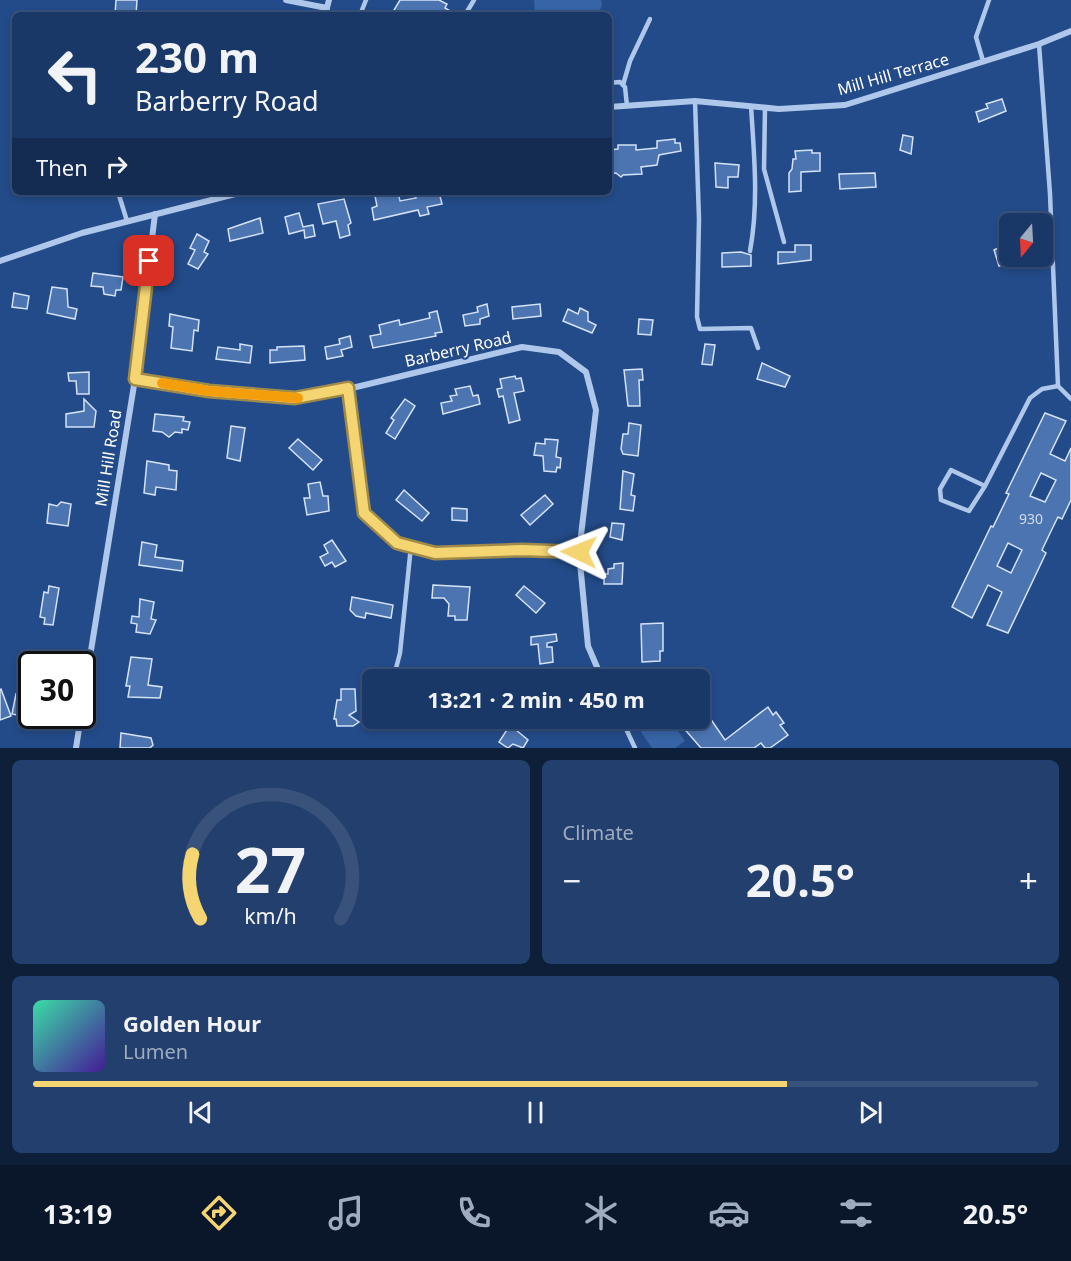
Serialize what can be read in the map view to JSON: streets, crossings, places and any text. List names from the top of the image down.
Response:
{
  "streets": {
    "street": ["Mill Hill Terrace", "Barberry Road", "Mill Hill Road"]
  },
  "crossings": [
    ["Barberry Road", "Mill Hill Road"]
  ],
  "house_numbers": ["930"],
  "north": "bottom",
  "page": {
    "turn": ["230 m", "Barberry Road"],
    "then": "Then",
    "limit": "30",
    "trip": "13:21 · 2 min · 450 m",
    "tile": "Climate",
    "heat": ["−", "20.5°", "+"],
    "song": ["Golden Hour", "Lumen"],
    "tabs": ["13:19", "20.5°"],
    "gauge": ["27", "km/h"]
  }
}
